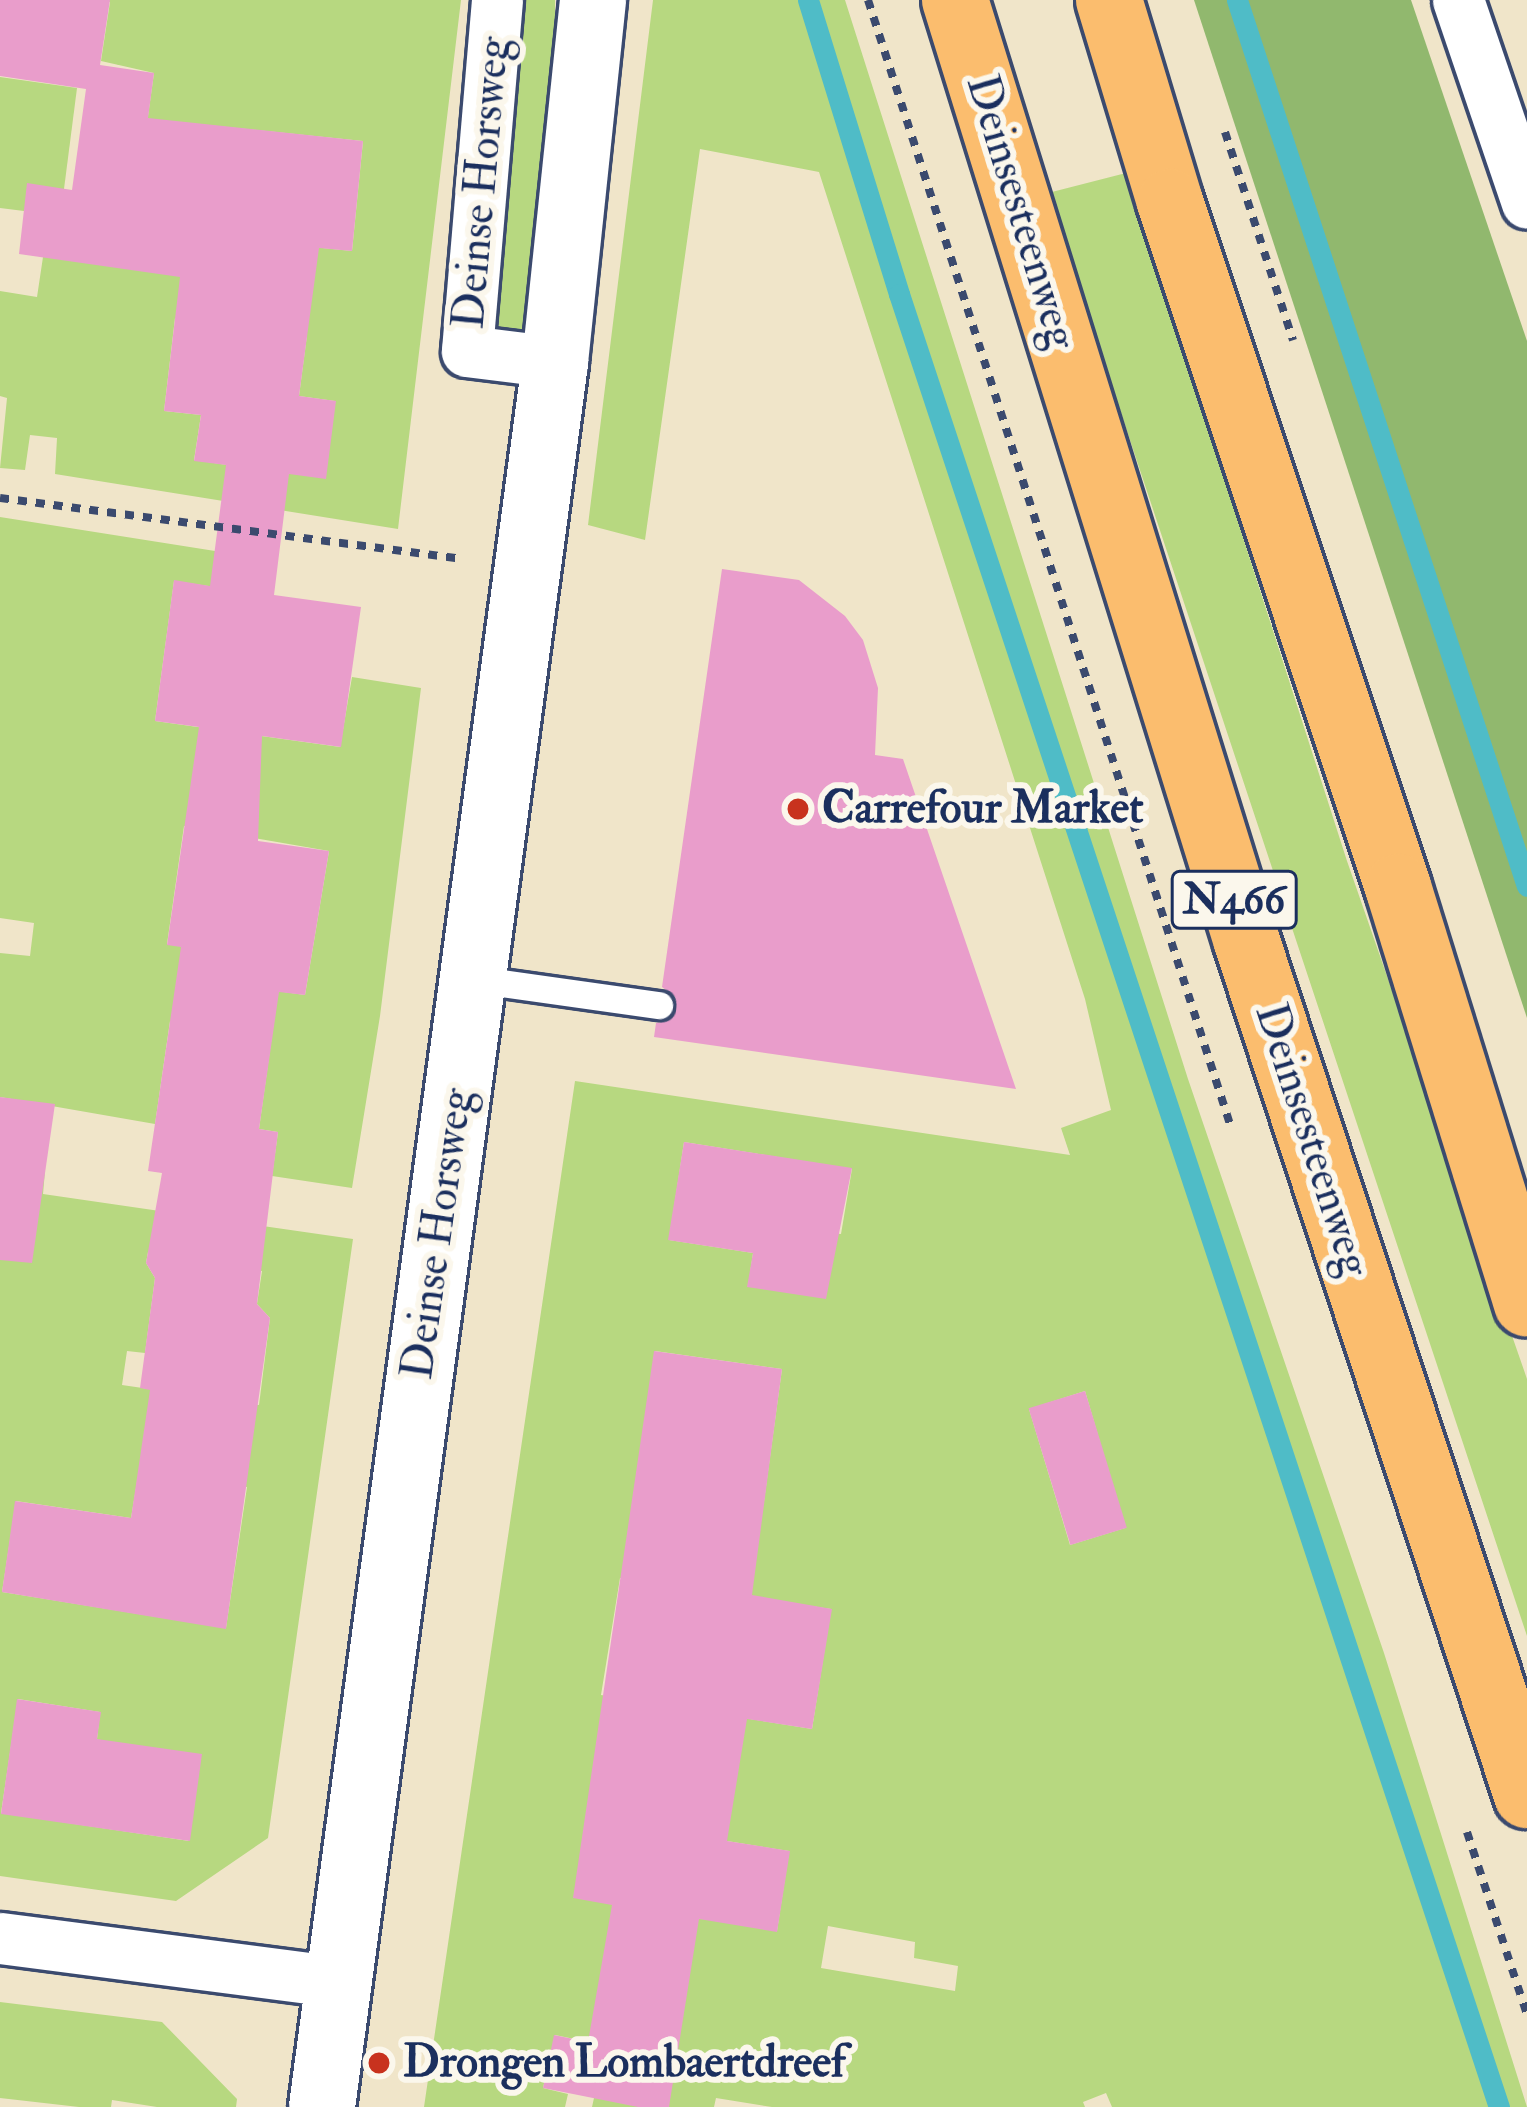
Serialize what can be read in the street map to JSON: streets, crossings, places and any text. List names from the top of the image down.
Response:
{
  "streets": {
    "highway": ["Deinsesteenweg", "N466"],
    "street": ["Deinse Horsweg"]
  },
  "places": ["Carrefour Market", "Drongen Lombaertdreef"]
}
